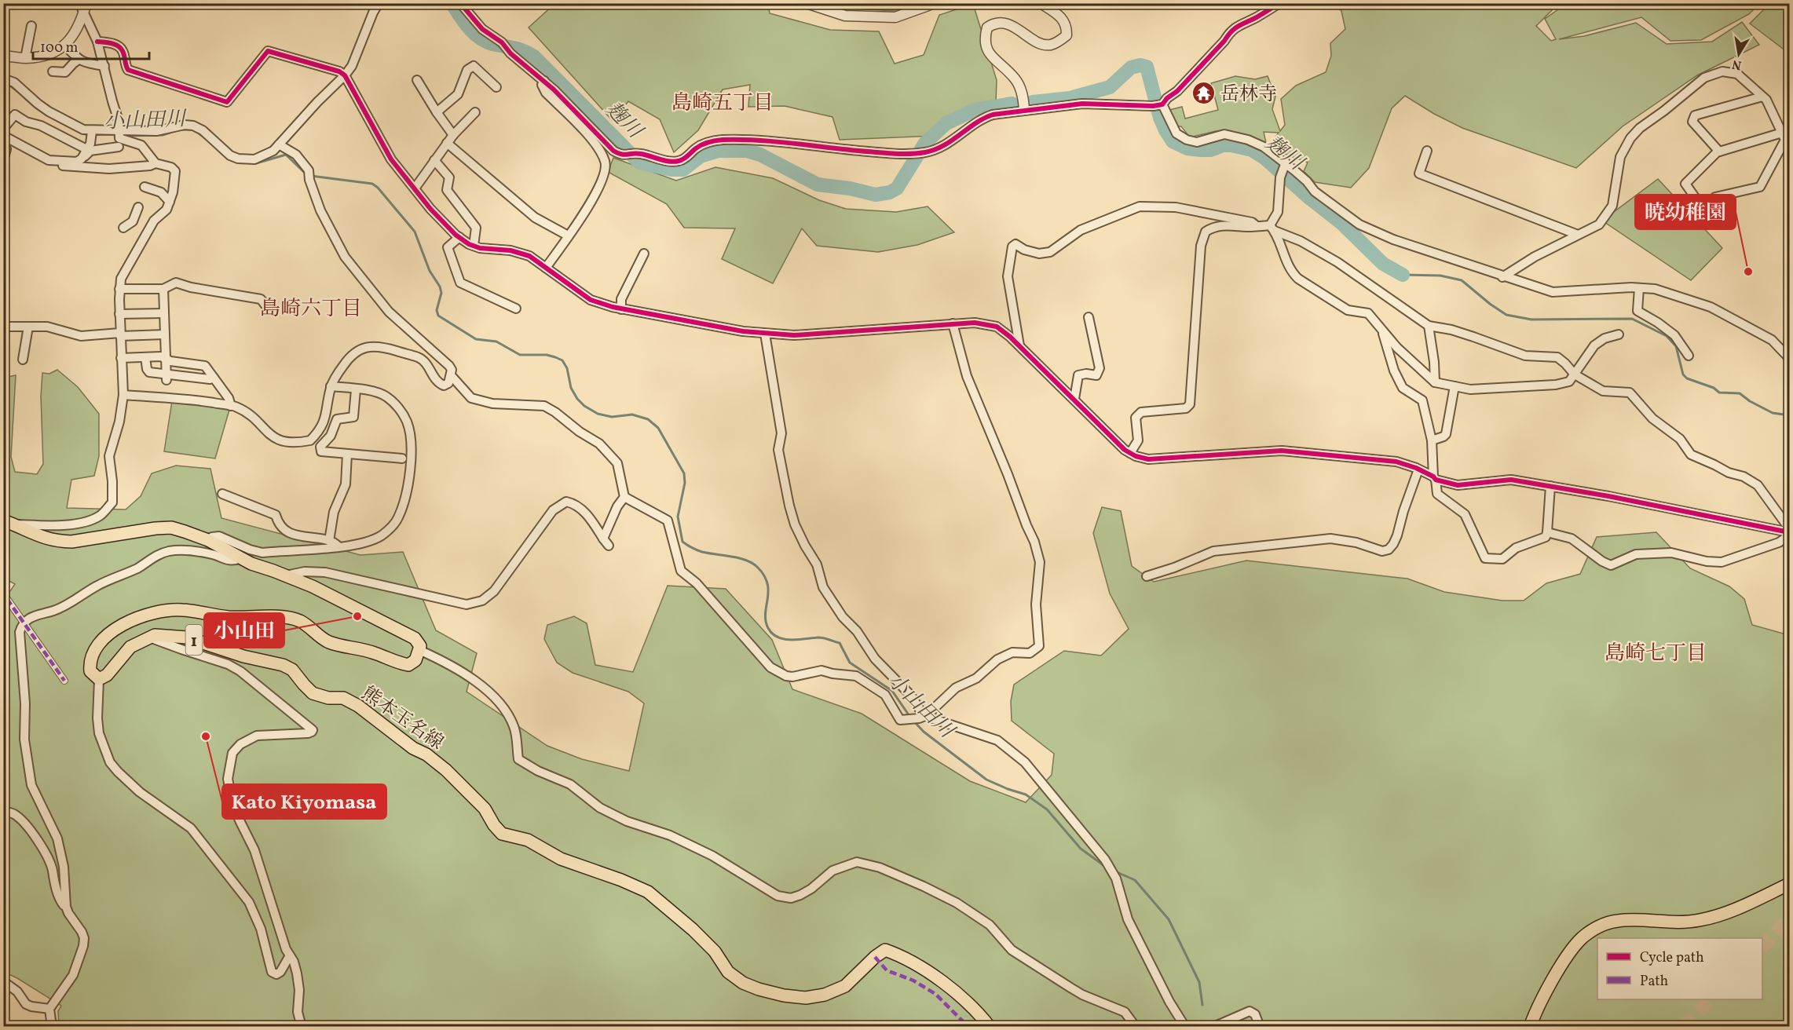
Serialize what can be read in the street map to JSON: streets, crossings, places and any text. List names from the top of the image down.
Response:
{
  "streets": {
    "main road": ["1", "熊本玉名線"]
  },
  "districts": ["島崎五丁目", "島崎六丁目", "島崎七丁目"],
  "water": ["小山田川", "麹川"],
  "places": {
    "temple": ["岳林寺"],
    "other": ["暁幼稚園", "小山田", "Kato Kiyomasa"]
  },
  "legend": ["Cycle path", "Path"],
  "scale_bar": "100 m",
  "north": "bottom"
}
